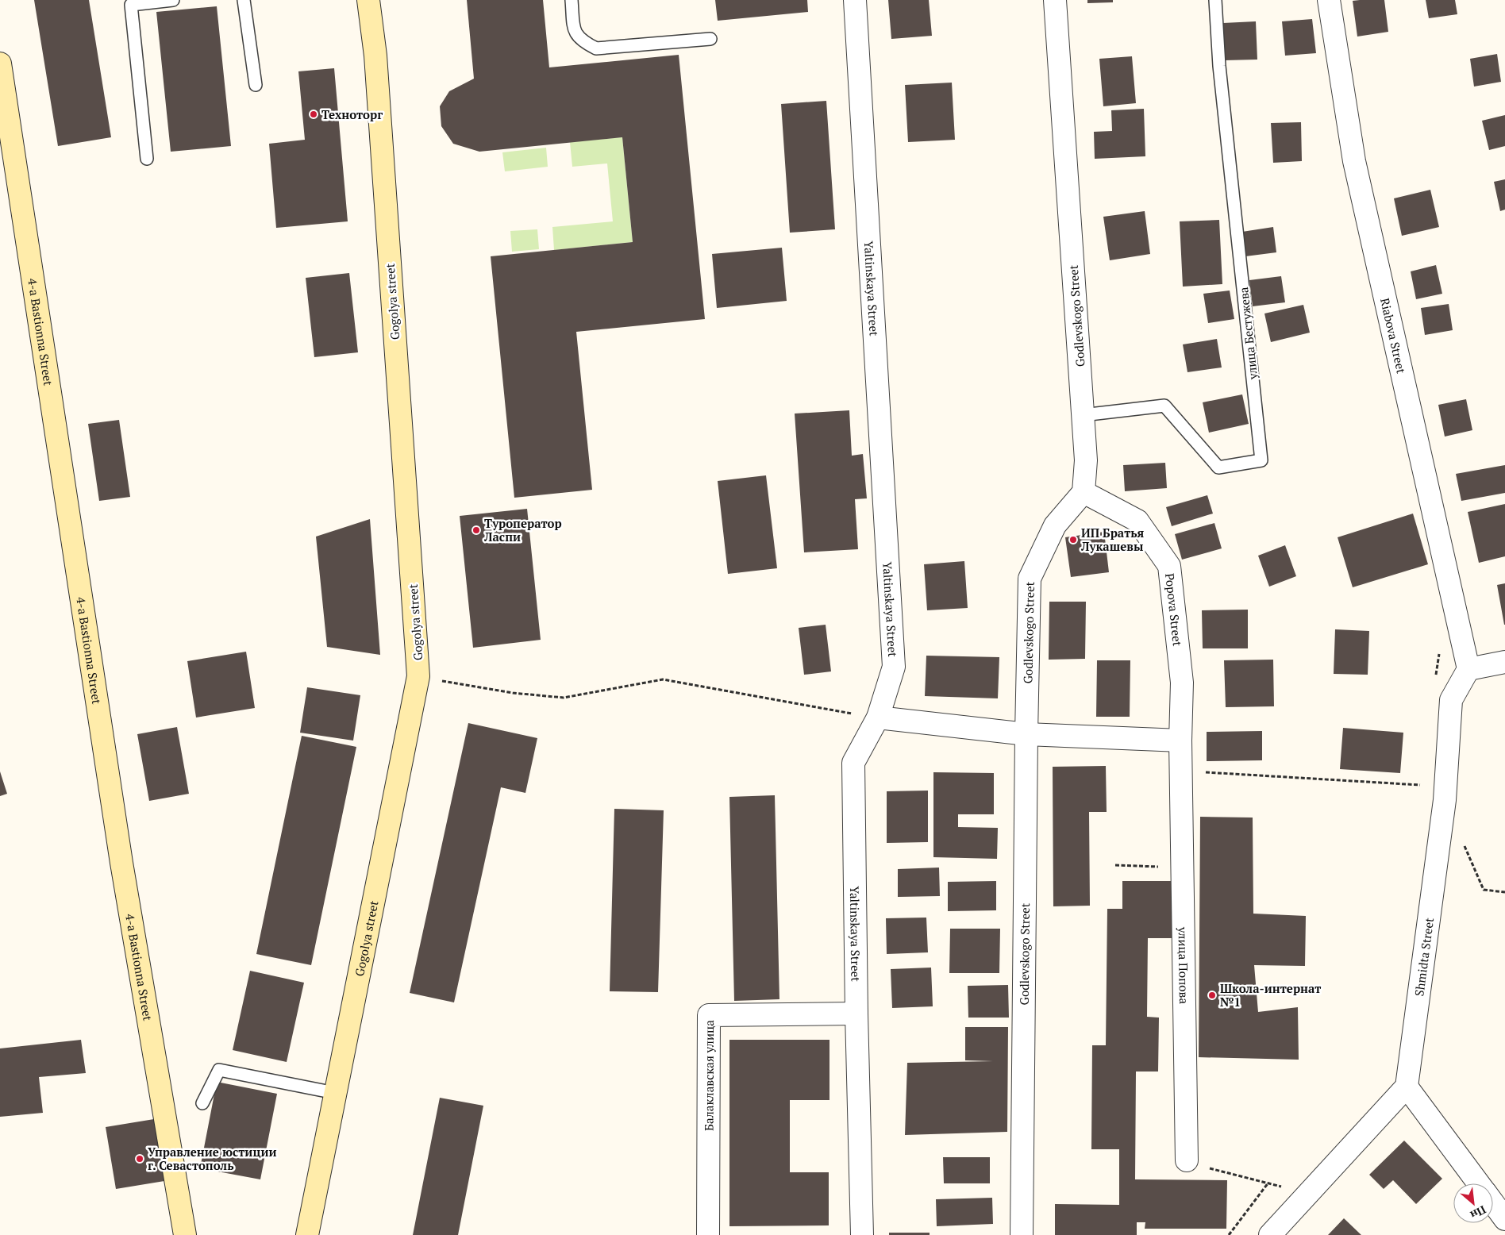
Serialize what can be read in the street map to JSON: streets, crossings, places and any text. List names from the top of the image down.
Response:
{
  "streets": {
    "main road": ["Gogolya street", "4-a Bastionna Street"],
    "street": [
      "Yaltinskaya Street",
      "Godlevskogo Street",
      "Riabova Street",
      "Popova Street",
      "Shmidta Street",
      "улица Попова",
      "Балаклавская улица"
    ],
    "lane": ["улица Бестужева"]
  },
  "crossings": [
    ["Yaltinskaya Street", "Балаклавская улица"],
    ["Godlevskogo Street", "улица Бестужева"],
    ["Godlevskogo Street", "Popova Street"],
    ["Riabova Street", "Shmidta Street"],
    ["Popova Street", "улица Попова"]
  ],
  "places": [
    "Техноторг",
    "Туроператор Ласпи",
    "ИП Братья Лукашевы",
    "Школа-интернат №1",
    "Управление юстиции г. Севастополь"
  ],
  "north": "bottom right"
}
